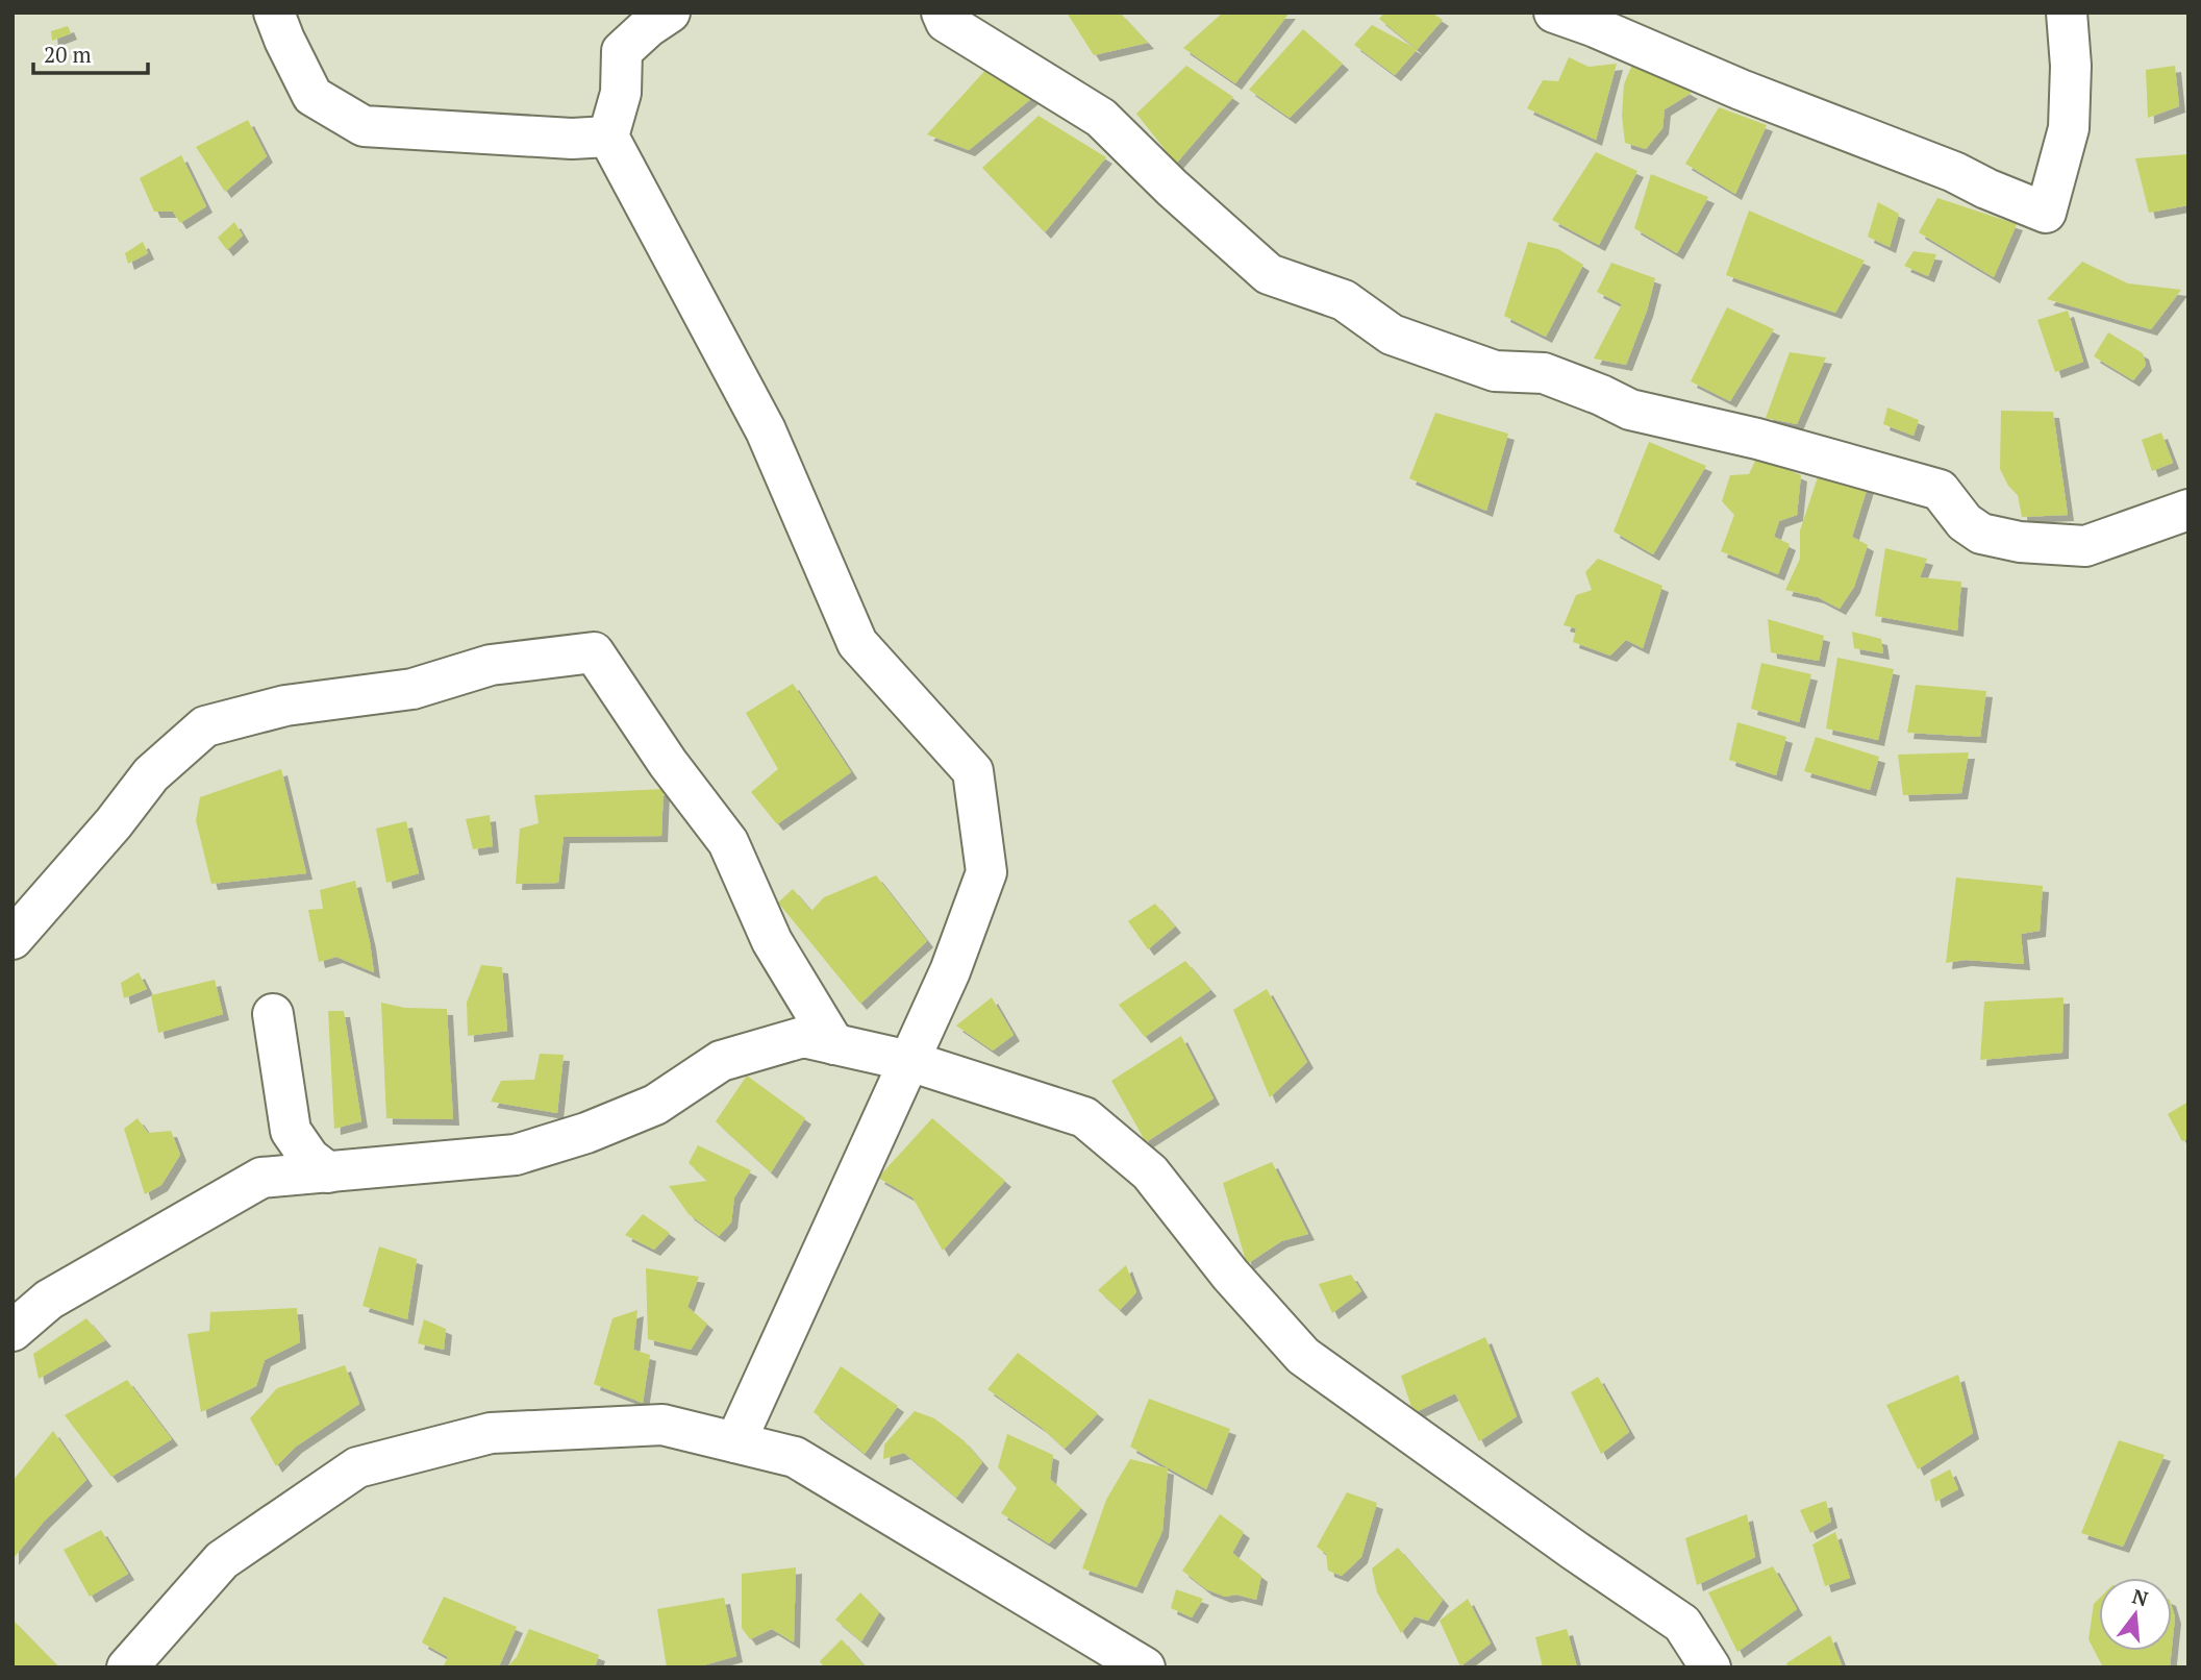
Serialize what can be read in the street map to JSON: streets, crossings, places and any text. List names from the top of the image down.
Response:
{
  "scale_bar": "20 m",
  "north": "top"
}
